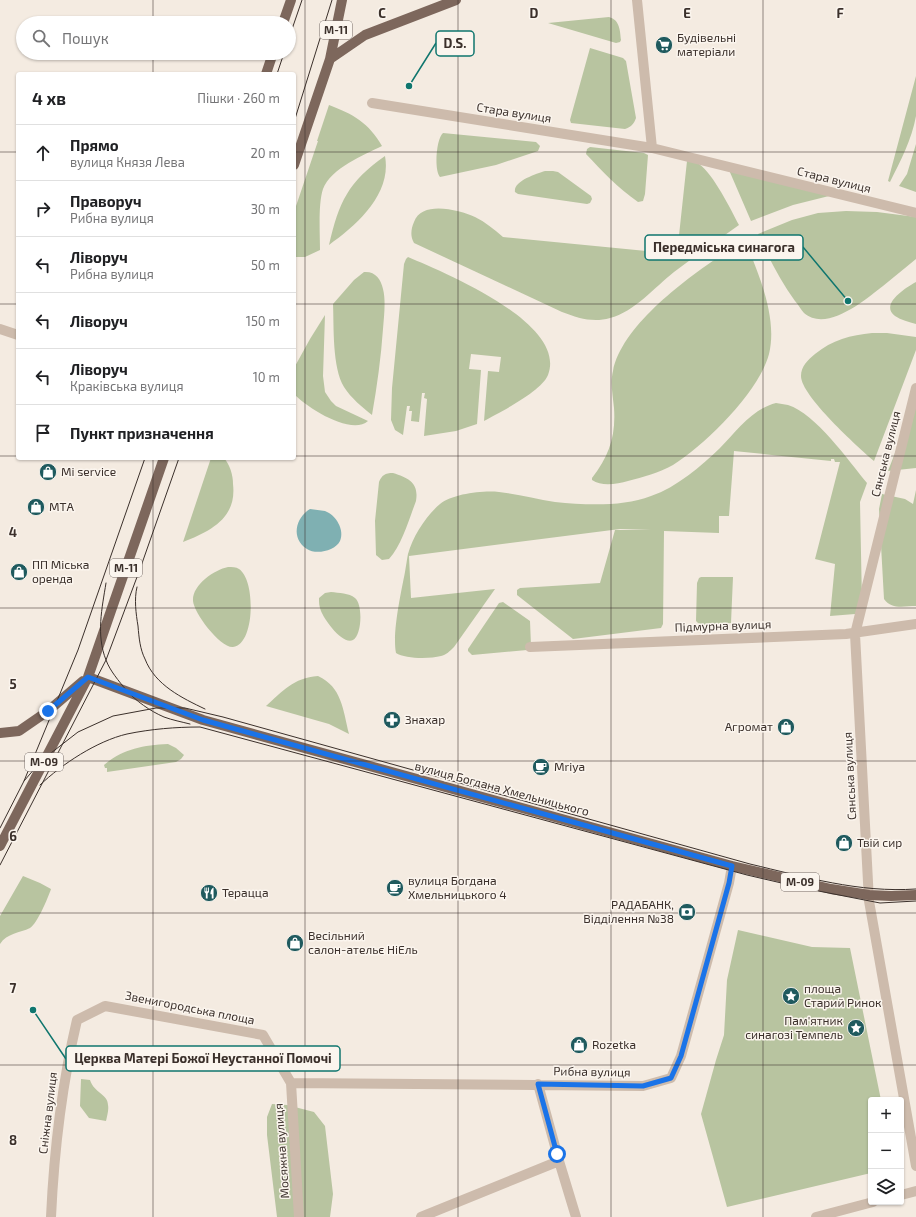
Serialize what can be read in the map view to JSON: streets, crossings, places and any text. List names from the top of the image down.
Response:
{
  "streets": {
    "main road": ["М-11", "М-09", "вулиця Богдана Хмельницького"],
    "street": [
      "Стара вулиця",
      "Сянська вулиця",
      "Підмурна вулиця",
      "Звенигородська площа",
      "Рибна вулиця",
      "Сніжна вулиця",
      "Мосяжна вулиця"
    ]
  },
  "crossings": [
    ["М-11", "М-09"],
    ["М-11", "вулиця Богдана Хмельницького"],
    ["Сянська вулиця", "Підмурна вулиця"],
    ["Сянська вулиця", "вулиця Богдана Хмельницького"],
    ["М-09", "вулиця Богдана Хмельницького"],
    ["вулиця Богдана Хмельницького", "Рибна вулиця"],
    ["Звенигородська площа", "Рибна вулиця"],
    ["Звенигородська площа", "Сніжна вулиця"],
    ["Звенигородська площа", "Мосяжна вулиця"],
    ["Рибна вулиця", "Мосяжна вулиця"]
  ],
  "places": {
    "supermarket": ["Будівельні матеріали"],
    "other": ["D.S.", "Передміська синагога", "Церква Матері Божої Неустанної Помочі"],
    "shop": [
      "Mi service",
      "МТА",
      "ПП Міська оренда",
      "Агромат",
      "Твій сир",
      "Весільний салон-ательє НіЕль",
      "Rozetka"
    ],
    "pharmacy": ["Знахар"],
    "cafe": ["Mriya", "вулиця Богдана Хмельницького 4"],
    "restaurant": ["Терацца"],
    "bank": ["РАДАБАНК, Відділення №38"],
    "place": ["площа Старий Ринок", "Пам'ятник синагозі Темпель"]
  },
  "page": {
    "search": "Пошук",
    "heading": ["4 хв", "Пішки · 260 m"],
    "list": [
      ["Прямо", "вулиця Князя Лева", "20 m"],
      ["Праворуч", "Рибна вулиця", "30 m"],
      ["Ліворуч", "Рибна вулиця", "50 m"],
      ["Ліворуч", "150 m"],
      ["Ліворуч", "Краківська вулиця", "10 m"],
      "Пункт призначення"
    ],
    "map_buttons": ["+", "−"]
  },
  "grid": {
    "columns": [
      "C",
      "D",
      "E",
      "F"
    ],
    "rows": [
      "4",
      "5",
      "6",
      "7",
      "8"
    ]
  }
}
